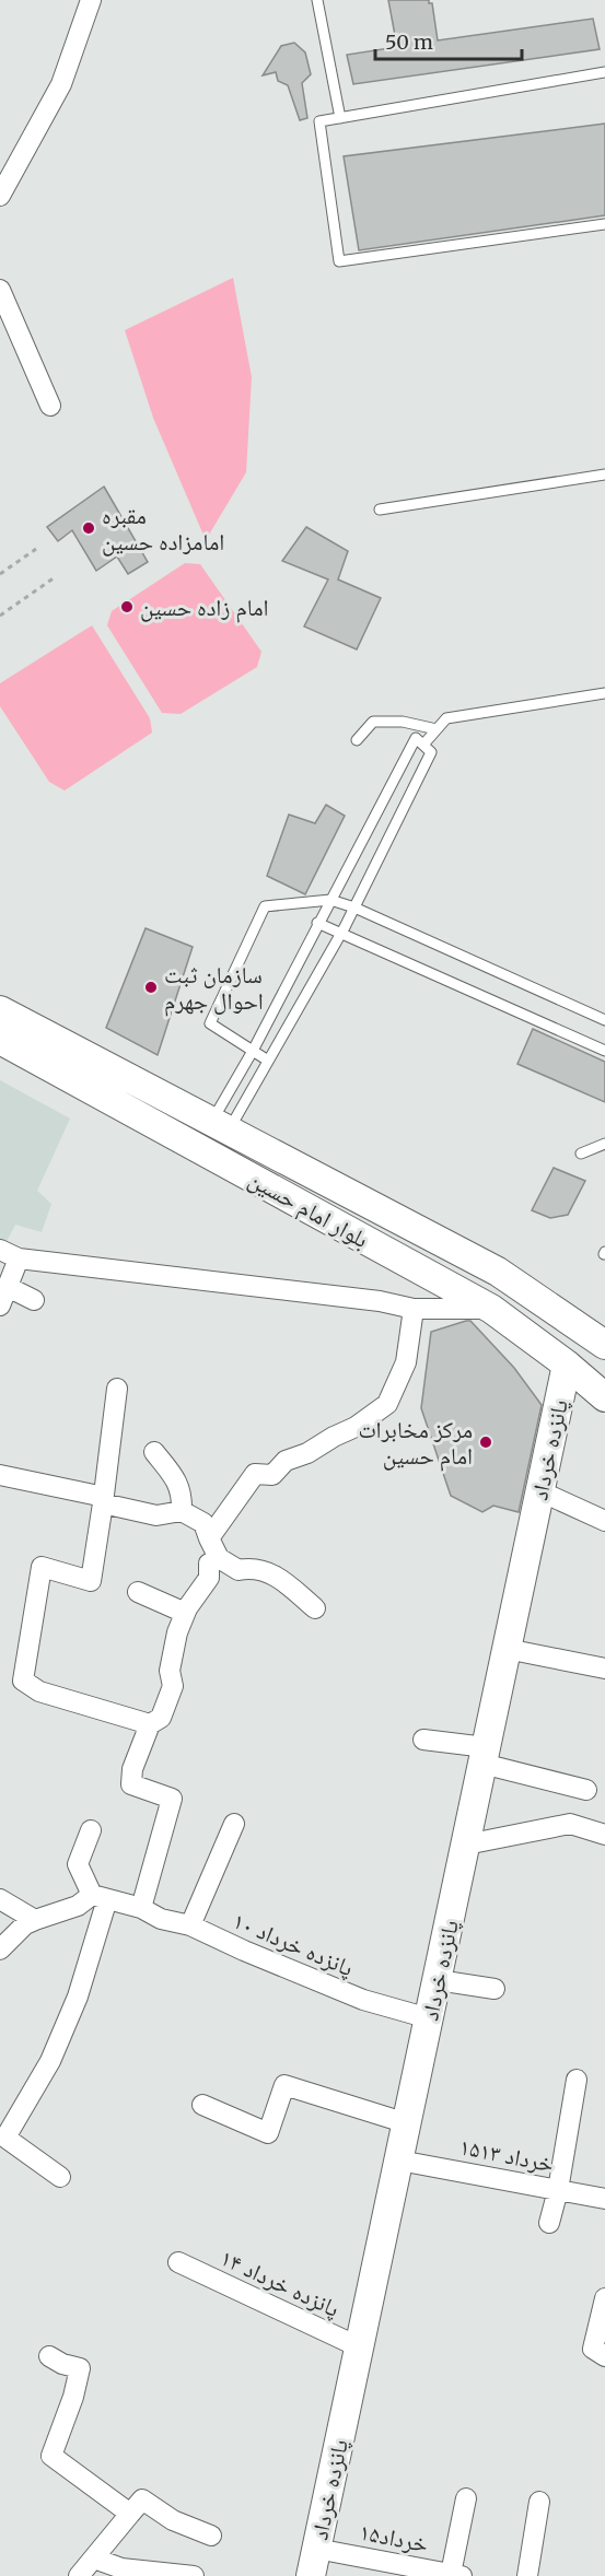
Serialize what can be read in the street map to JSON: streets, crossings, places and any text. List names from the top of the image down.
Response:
{
  "streets": {
    "main road": ["بلوار امام حسین", "پانزده خرداد"],
    "street": [
      "پانزده خرداد ۱۰",
      "۱۵خرداد ۱۳",
      "پانزده خرداد ۱۴",
      "۱۵خرداد"
    ]
  },
  "crossings": [
    ["بلوار امام حسین", "پانزده خرداد"],
    ["پانزده خرداد", "پانزده خرداد ۱۰"],
    ["پانزده خرداد", "۱۵خرداد ۱۳"],
    ["پانزده خرداد", "پانزده خرداد ۱۴"],
    ["پانزده خرداد", "۱۵خرداد"]
  ],
  "places": [
    "مقبره امامزاده حسین",
    "امام زاده حسین",
    "سازمان ثبت احوال جهرم",
    "مرکز مخابرات امام حسین"
  ],
  "scale_bar": "50 m"
}
